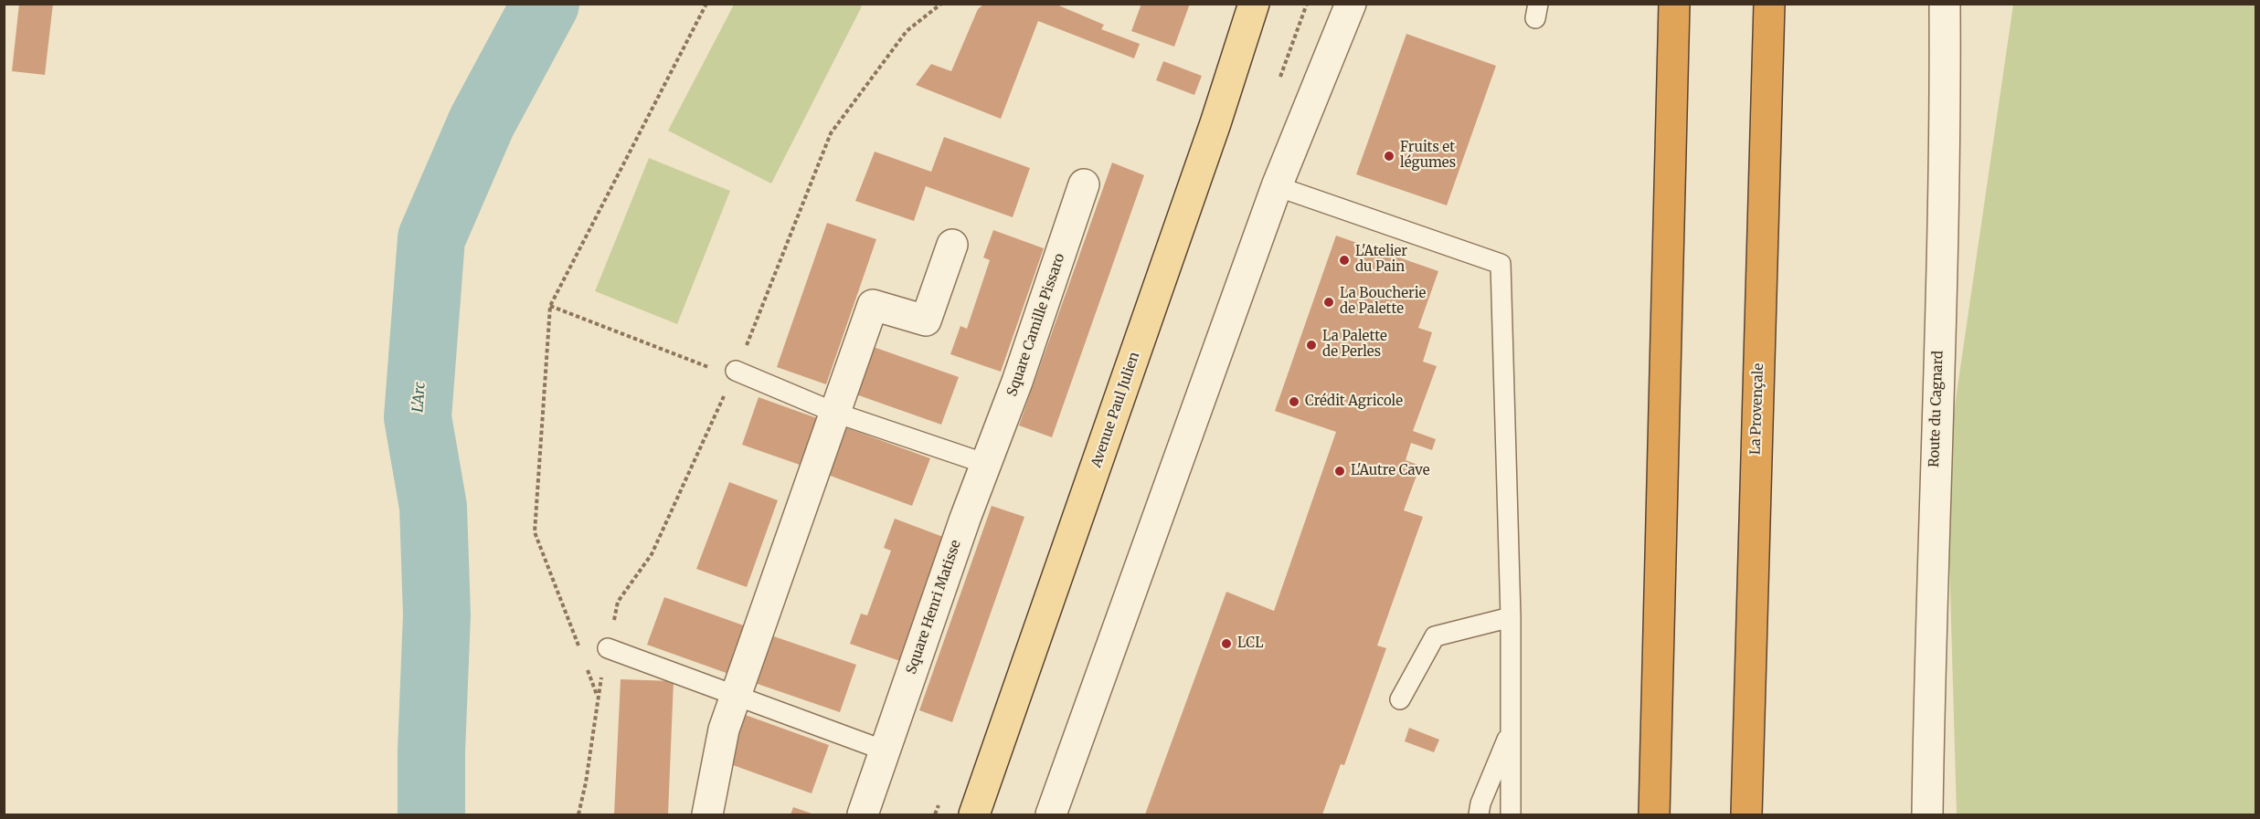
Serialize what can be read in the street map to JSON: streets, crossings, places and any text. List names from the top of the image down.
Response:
{
  "streets": {
    "highway": ["La Provençale"],
    "main road": ["Avenue Paul Julien"],
    "street": ["Square Camille Pissaro", "Route du Cagnard", "Square Henri Matisse"]
  },
  "crossings": [
    ["Square Camille Pissaro", "Square Henri Matisse"]
  ],
  "water": ["L'Arc"],
  "places": [
    "Fruits et légumes",
    "L'Atelier du Pain",
    "La Boucherie de Palette",
    "La Palette de Perles",
    "Crédit Agricole",
    "L'Autre Cave",
    "LCL"
  ]
}
